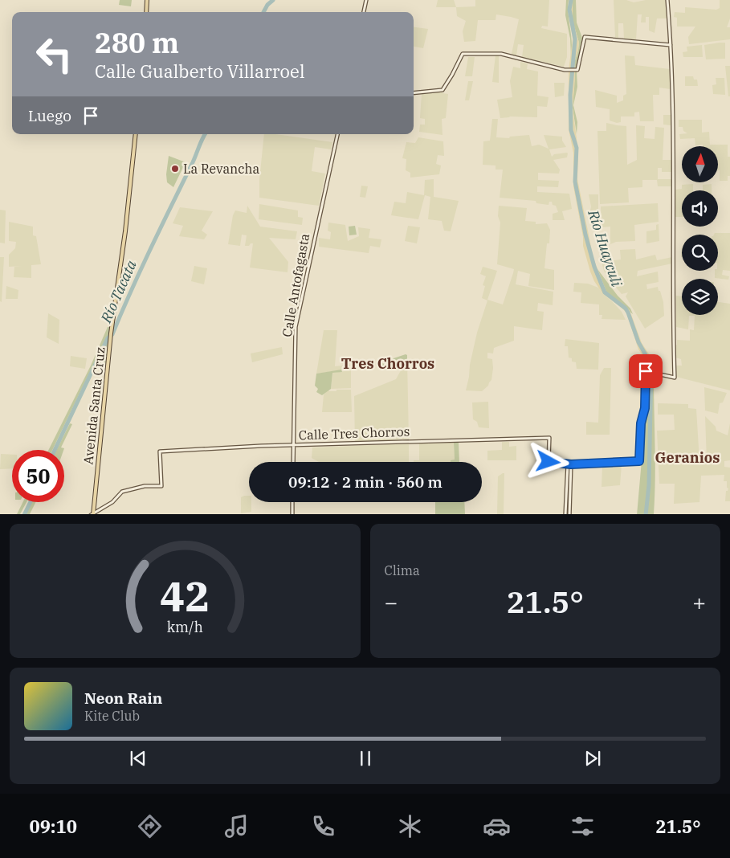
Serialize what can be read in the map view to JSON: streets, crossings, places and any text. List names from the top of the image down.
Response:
{
  "streets": {
    "main road": ["Calle Antofagasta", "Avenida Santa Cruz", "Calle Tres Chorros"]
  },
  "crossings": [
    ["Calle Antofagasta", "Calle Tres Chorros"],
    ["Avenida Santa Cruz", "Calle Tres Chorros"]
  ],
  "districts": ["Tres Chorros", "Geranios"],
  "water": ["Río Huayculi", "Río Tacata"],
  "places": ["La Revancha"],
  "north": "top",
  "page": {
    "turn": ["280 m", "Calle Gualberto Villarroel"],
    "then": "Luego",
    "limit": "50",
    "trip": "09:12 · 2 min · 560 m",
    "tile": "Clima",
    "heat": ["−", "21.5°", "+"],
    "song": ["Neon Rain", "Kite Club"],
    "tabs": ["09:10", "21.5°"],
    "gauge": ["42", "km/h"]
  }
}
